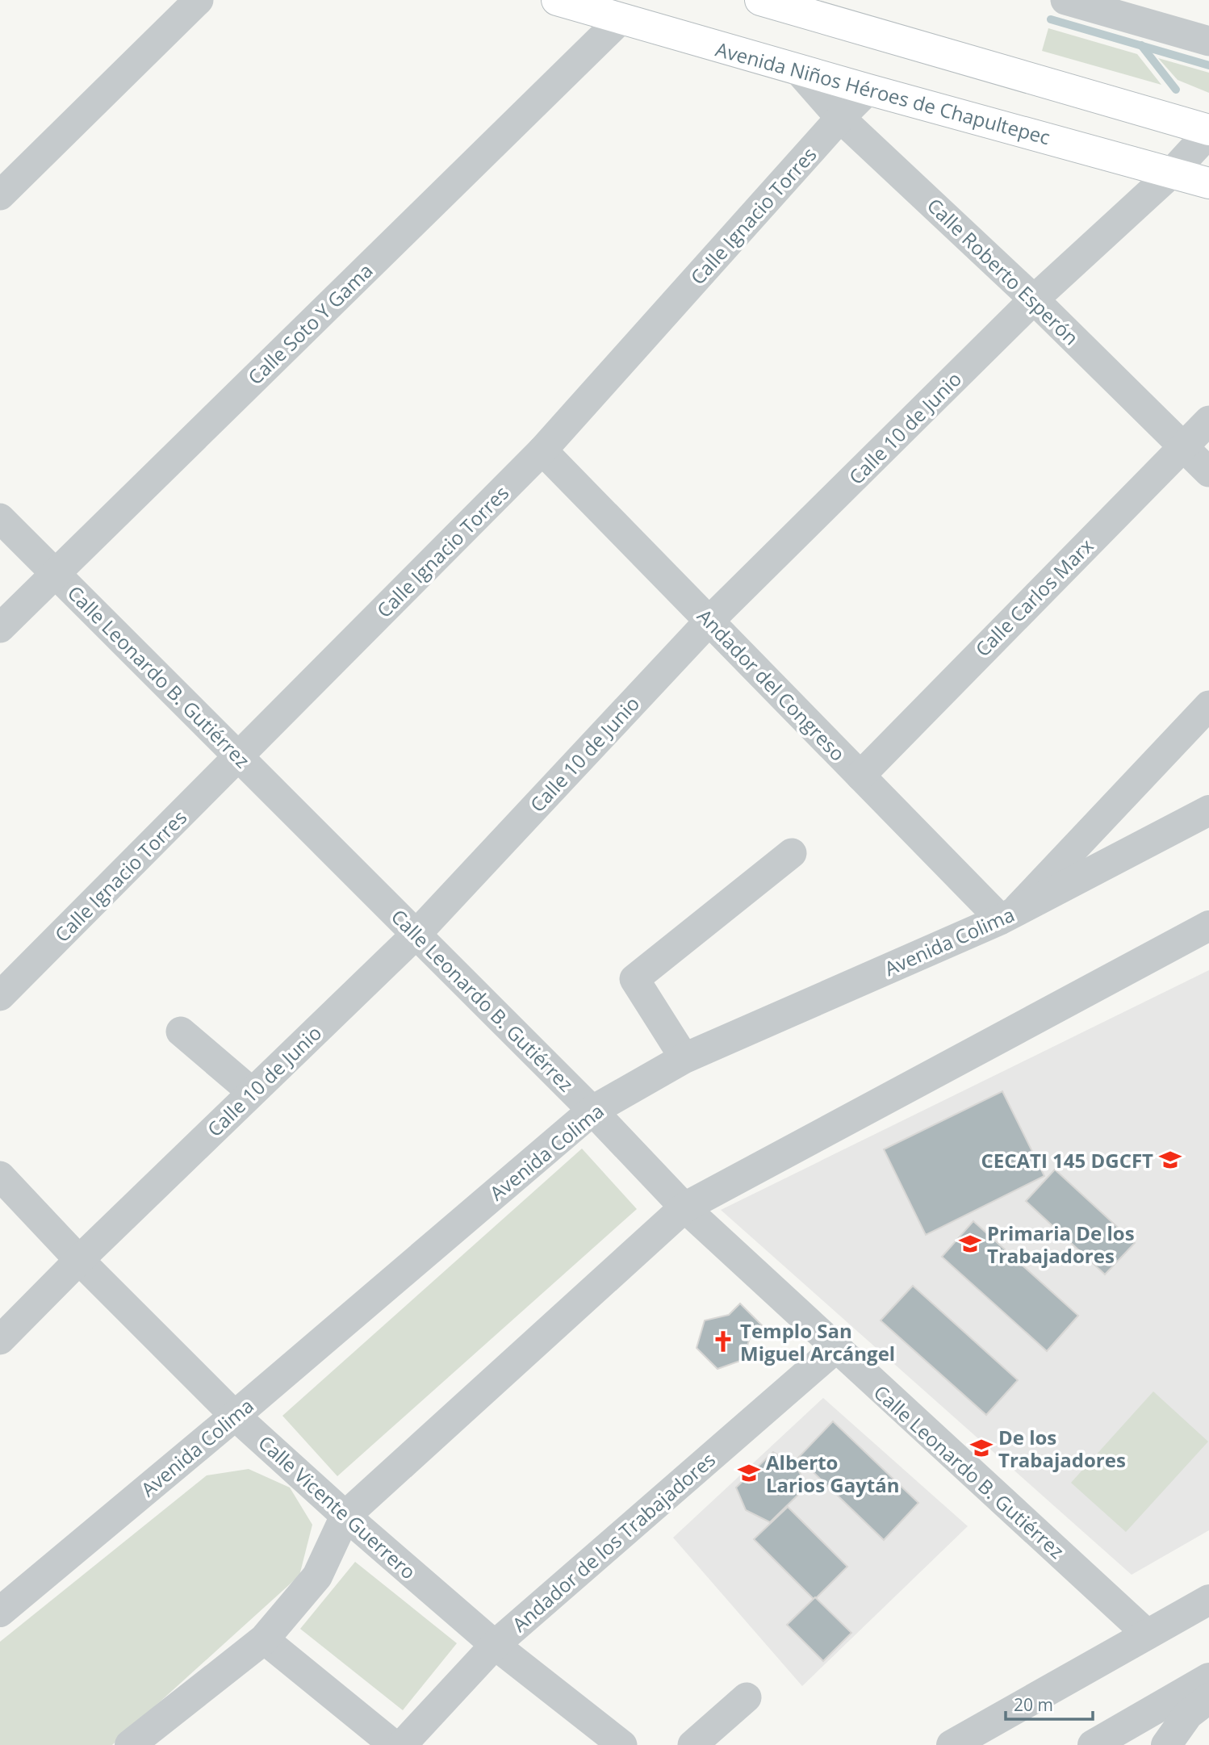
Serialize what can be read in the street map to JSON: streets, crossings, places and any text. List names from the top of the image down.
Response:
{
  "streets": {
    "main road": ["Avenida Niños Héroes de Chapultepec"],
    "street": [
      "Calle Ignacio Torres",
      "Calle Roberto Esperón",
      "Calle Soto Y Gama",
      "Calle 10 de Junio",
      "Calle Carlos Marx",
      "Calle Leonardo B. Gutiérrez",
      "Andador del Congreso",
      "Avenida Colima",
      "Calle Vicente Guerrero",
      "Andador de los Trabajadores"
    ]
  },
  "crossings": [
    ["Avenida Niños Héroes de Chapultepec", "Calle Ignacio Torres"],
    ["Avenida Niños Héroes de Chapultepec", "Calle Roberto Esperón"],
    ["Avenida Niños Héroes de Chapultepec", "Calle Soto Y Gama"],
    ["Avenida Niños Héroes de Chapultepec", "Calle 10 de Junio"],
    ["Calle Ignacio Torres", "Calle Roberto Esperón"],
    ["Calle Ignacio Torres", "Calle Leonardo B. Gutiérrez"],
    ["Calle Ignacio Torres", "Andador del Congreso"],
    ["Calle Roberto Esperón", "Calle 10 de Junio"],
    ["Calle Roberto Esperón", "Calle Carlos Marx"],
    ["Calle Soto Y Gama", "Calle Leonardo B. Gutiérrez"],
    ["Calle 10 de Junio", "Calle Leonardo B. Gutiérrez"],
    ["Calle 10 de Junio", "Andador del Congreso"],
    ["Calle 10 de Junio", "Calle Vicente Guerrero"],
    ["Calle Carlos Marx", "Andador del Congreso"],
    ["Calle Leonardo B. Gutiérrez", "Avenida Colima"],
    ["Calle Leonardo B. Gutiérrez", "Andador de los Trabajadores"],
    ["Andador del Congreso", "Avenida Colima"],
    ["Avenida Colima", "Calle Vicente Guerrero"],
    ["Calle Vicente Guerrero", "Andador de los Trabajadores"]
  ],
  "places": {
    "school or university": [
      "CECATI 145 DGCFT",
      "Primaria De los Trabajadores",
      "De los Trabajadores",
      "Alberto Larios Gaytán"
    ],
    "church": ["Templo San Miguel Arcángel"]
  },
  "scale_bar": "20 m"
}
